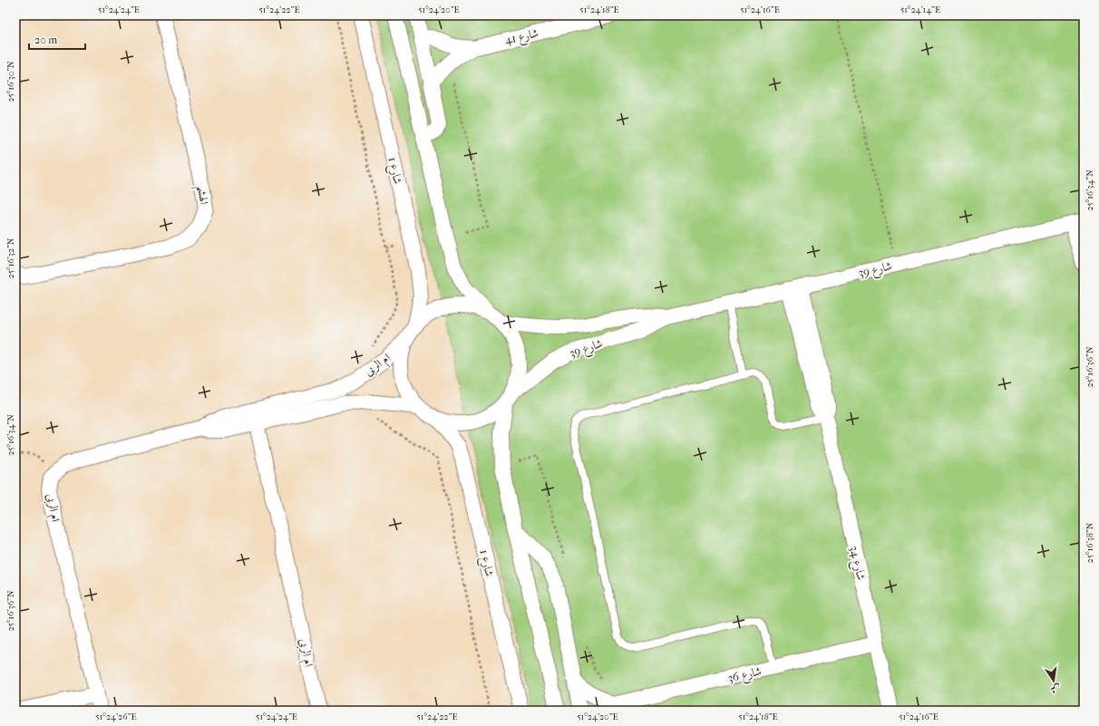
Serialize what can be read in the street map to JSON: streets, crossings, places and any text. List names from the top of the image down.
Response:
{
  "streets": {
    "street": [
      "شارع 41",
      "شارع 1",
      "الهشم",
      "شارع 39",
      "ام الربى",
      "شارع 34",
      "شارع 36"
    ]
  },
  "crossings": [
    ["شارع 1", "شارع 39"],
    ["شارع 1", "ام الربى"],
    ["شارع 39", "ام الربى"],
    ["شارع 39", "شارع 34"],
    ["شارع 34", "شارع 36"]
  ],
  "scale_bar": "20 m",
  "north": "bottom",
  "coordinates": [
    "51°24'24\"E",
    "51°24'22\"E",
    "51°24'20\"E",
    "51°24'18\"E",
    "51°24'16\"E",
    "51°24'14\"E",
    "25°16'30\"N",
    "25°16'34\"N",
    "25°16'32\"N",
    "25°16'36\"N",
    "25°16'38\"N",
    "51°24'26\"E"
  ]
}
